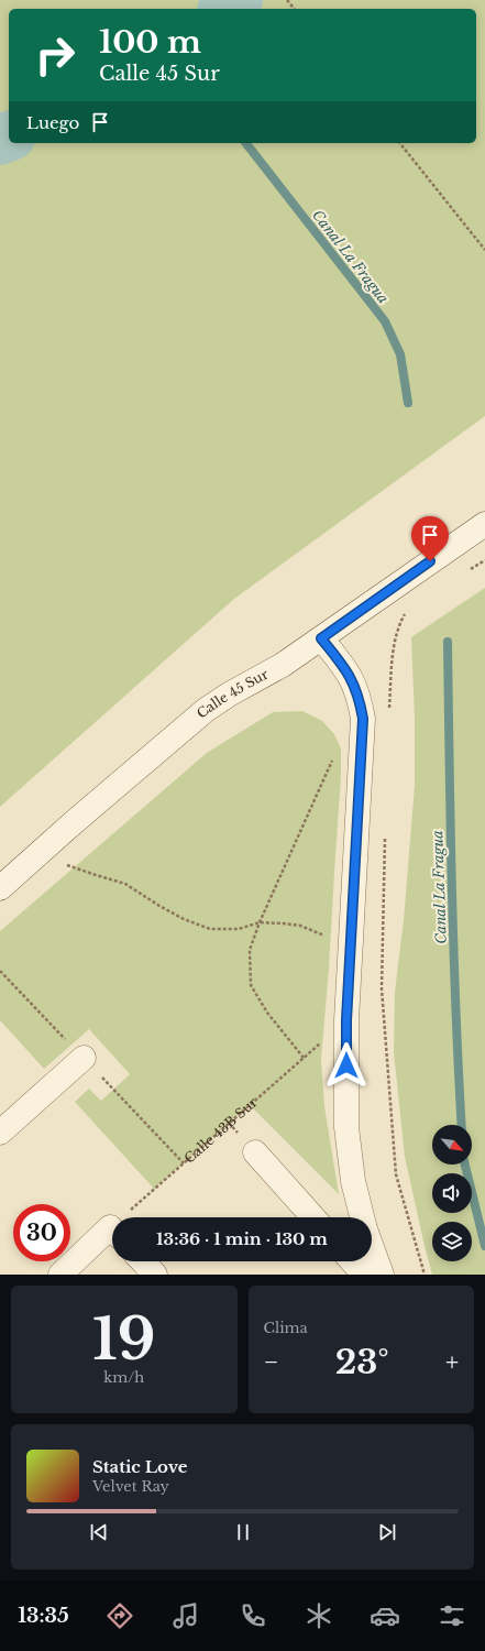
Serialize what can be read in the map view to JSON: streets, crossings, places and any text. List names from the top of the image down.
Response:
{
  "streets": {
    "street": ["Calle 45 Sur"],
    "path": ["Calle 43B Sur"]
  },
  "water": ["Canal La Fragua"],
  "north": "bottom right",
  "page": {
    "turn": ["100 m", "Calle 45 Sur"],
    "then": "Luego",
    "limit": "30",
    "trip": "13:36 · 1 min · 130 m",
    "tile": [
      ["19", "km/h"],
      "Clima"
    ],
    "heat": ["−", "23°", "+"],
    "song": ["Static Love", "Velvet Ray"],
    "tabs": "13:35"
  }
}
